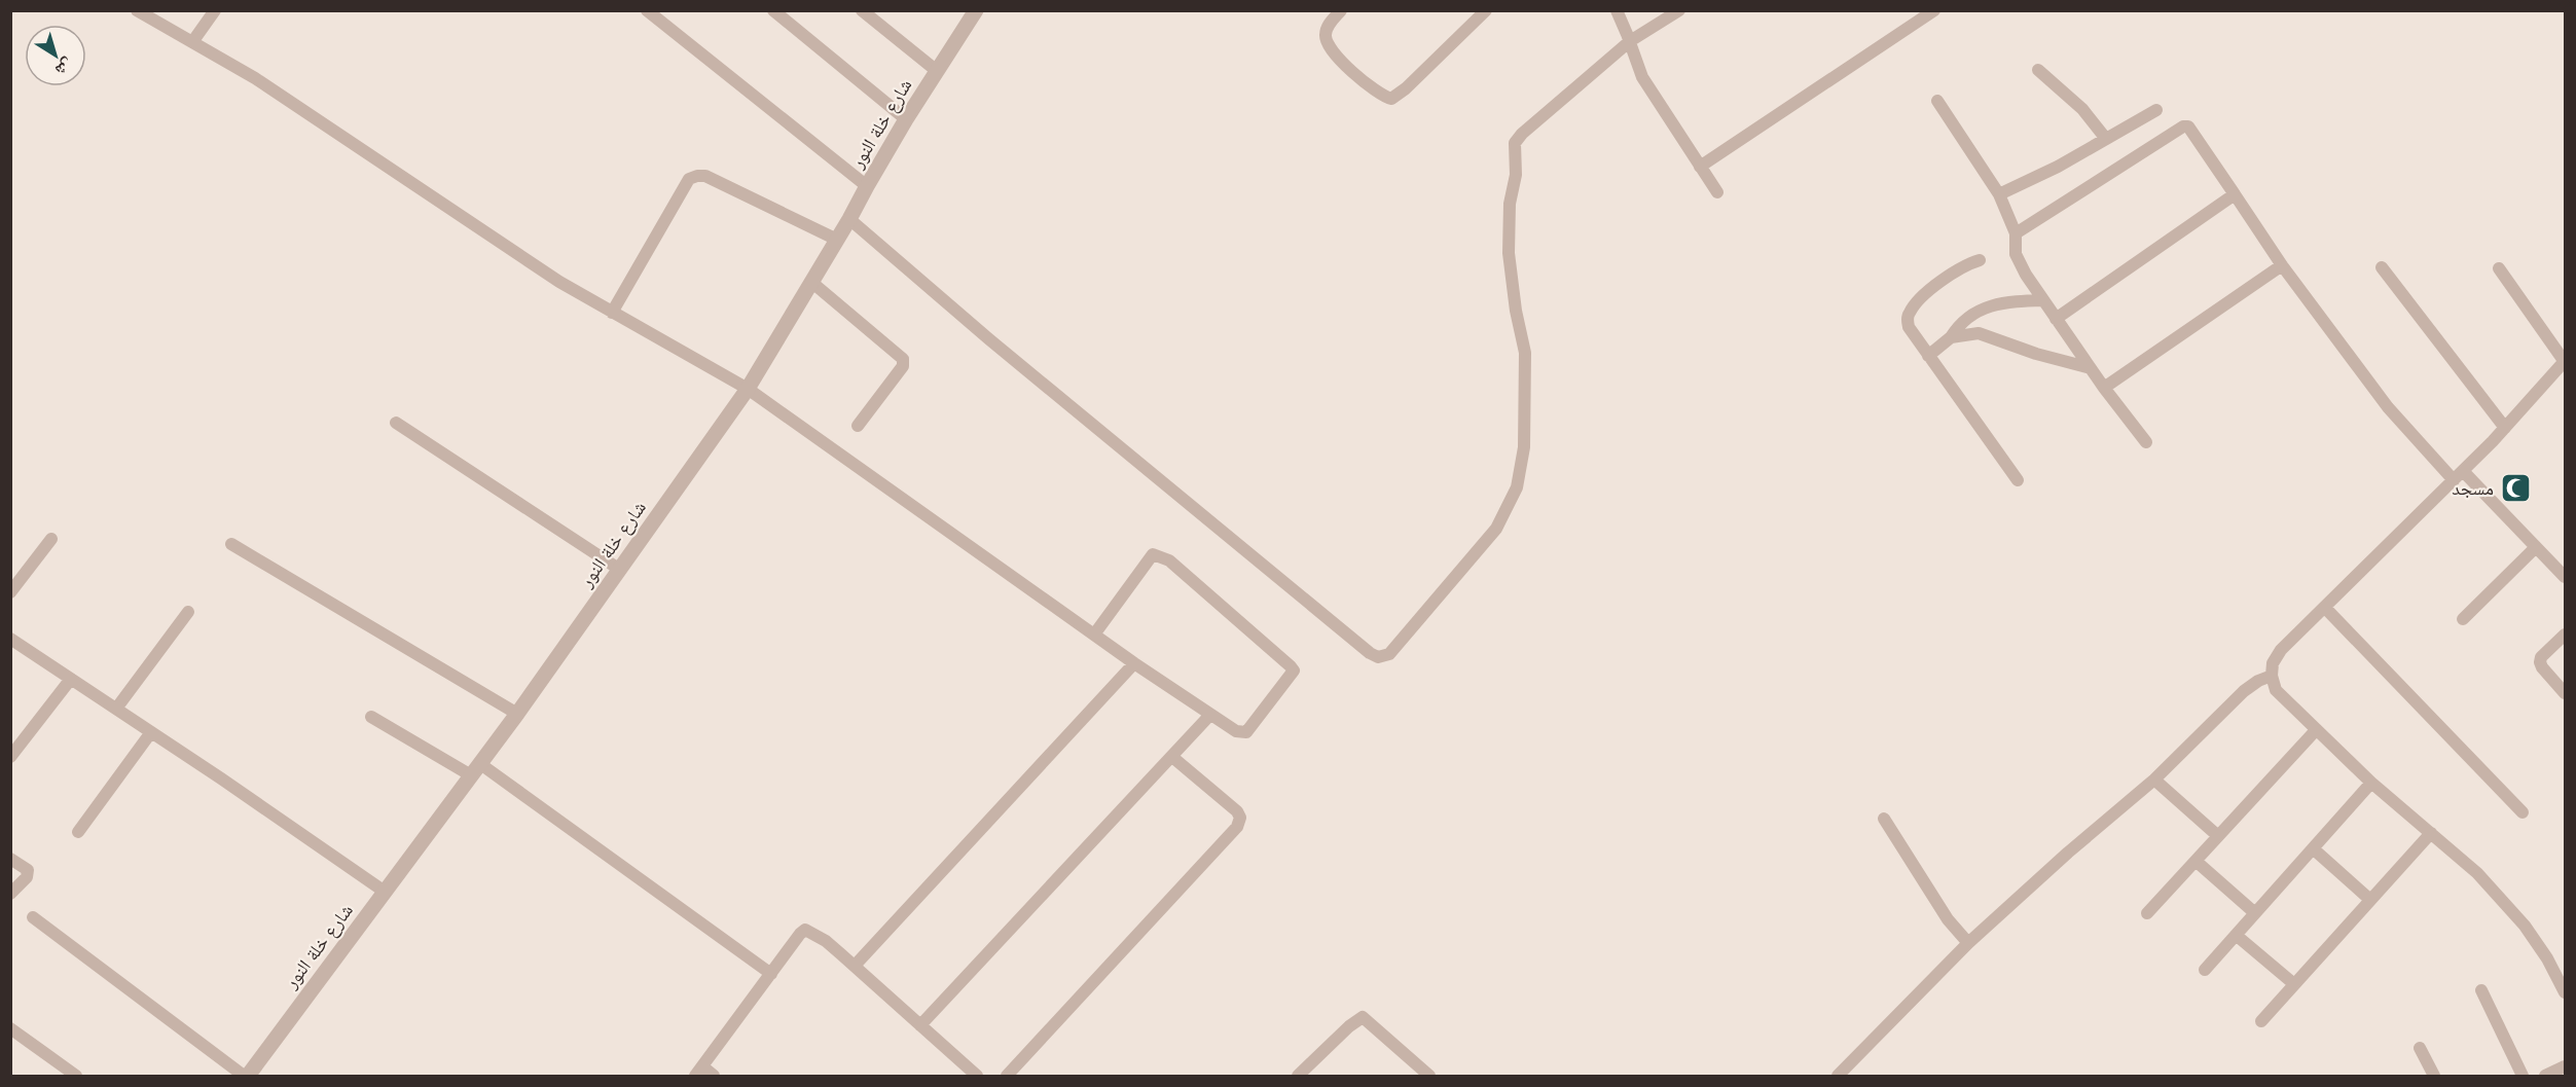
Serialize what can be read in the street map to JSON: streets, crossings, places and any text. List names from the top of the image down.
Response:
{
  "streets": {
    "street": ["شارع خلة النور"]
  },
  "places": {
    "mosque": ["مسجد"]
  },
  "north": "bottom right"
}
